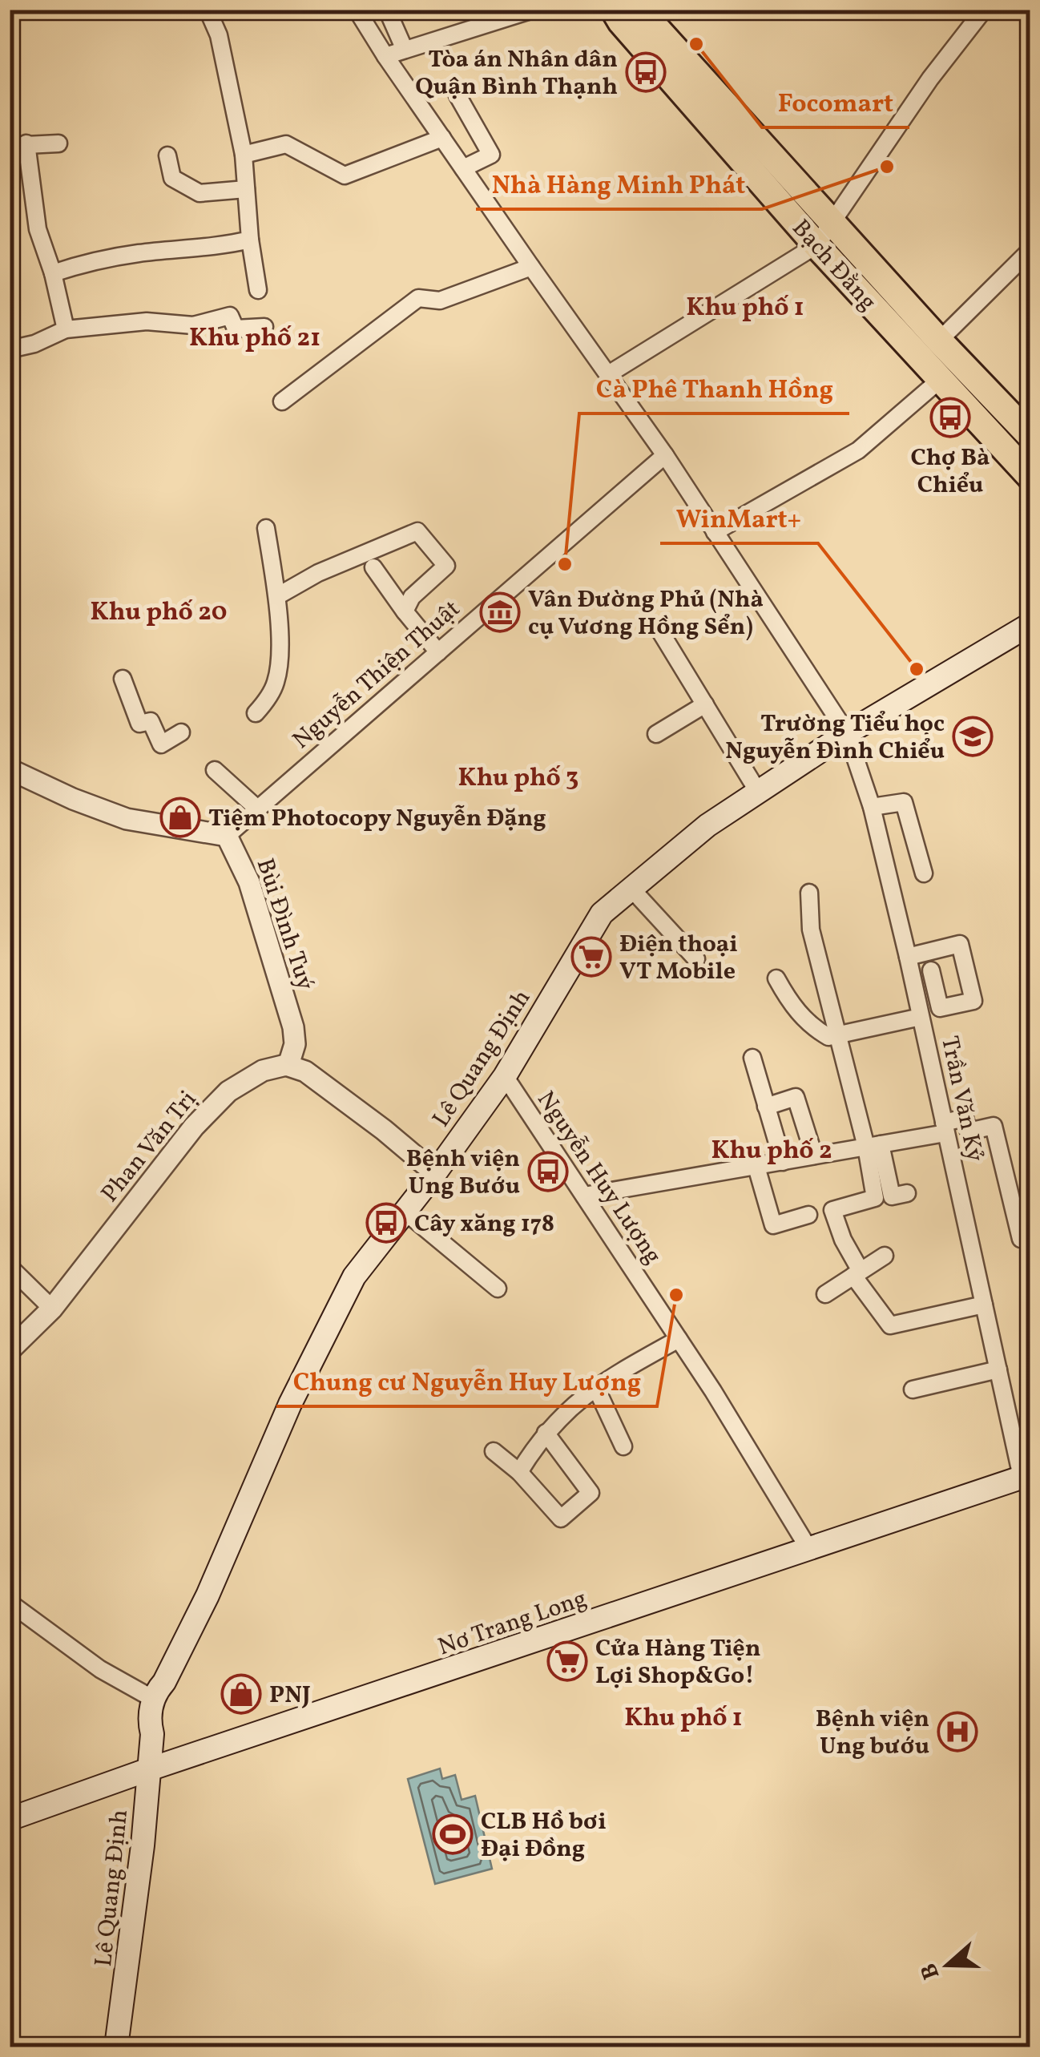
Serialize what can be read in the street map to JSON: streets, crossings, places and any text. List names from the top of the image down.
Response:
{
  "streets": {
    "main road": ["Bạch Đằng", "Lê Quang Định", "Nơ Trang Long"],
    "street": [
      "Nguyễn Thiện Thuật",
      "Bùi Đình Tuý",
      "Trần Văn Kỷ",
      "Phan Văn Trị",
      "Nguyễn Huy Lượng"
    ]
  },
  "crossings": [
    ["Nguyễn Thiện Thuật", "Bùi Đình Tuý"],
    ["Nguyễn Thiện Thuật", "Trần Văn Kỷ"],
    ["Bùi Đình Tuý", "Phan Văn Trị"],
    ["Lê Quang Định", "Trần Văn Kỷ"],
    ["Lê Quang Định", "Nguyễn Huy Lượng"],
    ["Lê Quang Định", "Nơ Trang Long"],
    ["Trần Văn Kỷ", "Nơ Trang Long"],
    ["Nguyễn Huy Lượng", "Nơ Trang Long"]
  ],
  "districts": [
    "Khu phố 1",
    "Khu phố 21",
    "Khu phố 20",
    "Khu phố 3",
    "Khu phố 2",
    "Khu phố 1"
  ],
  "places": {
    "other": [
      "Focomart",
      "Nhà Hàng Minh Phát",
      "Cà Phê Thanh Hồng",
      "WinMart+",
      "Chung cư Nguyễn Huy Lượng"
    ],
    "bus stop": [
      "Tòa án Nhân dân Quận Bình Thạnh",
      "Chợ Bà Chiểu",
      "Bệnh viện Ung Bướu",
      "Cây xăng 178"
    ],
    "museum": ["Vân Đường Phủ (Nhà cụ Vương Hồng Sển)"],
    "school or university": ["Trường Tiểu học Nguyễn Đình Chiểu"],
    "shop": ["Tiệm Photocopy Nguyễn Đặng", "PNJ"],
    "supermarket": ["Điện thoại VT Mobile", "Cửa Hàng Tiện Lợi Shop&Go!"],
    "hospital": ["Bệnh viện Ung bướu"],
    "sports": ["CLB Hồ bơi Đại Đồng"]
  },
  "north": "left"
}
